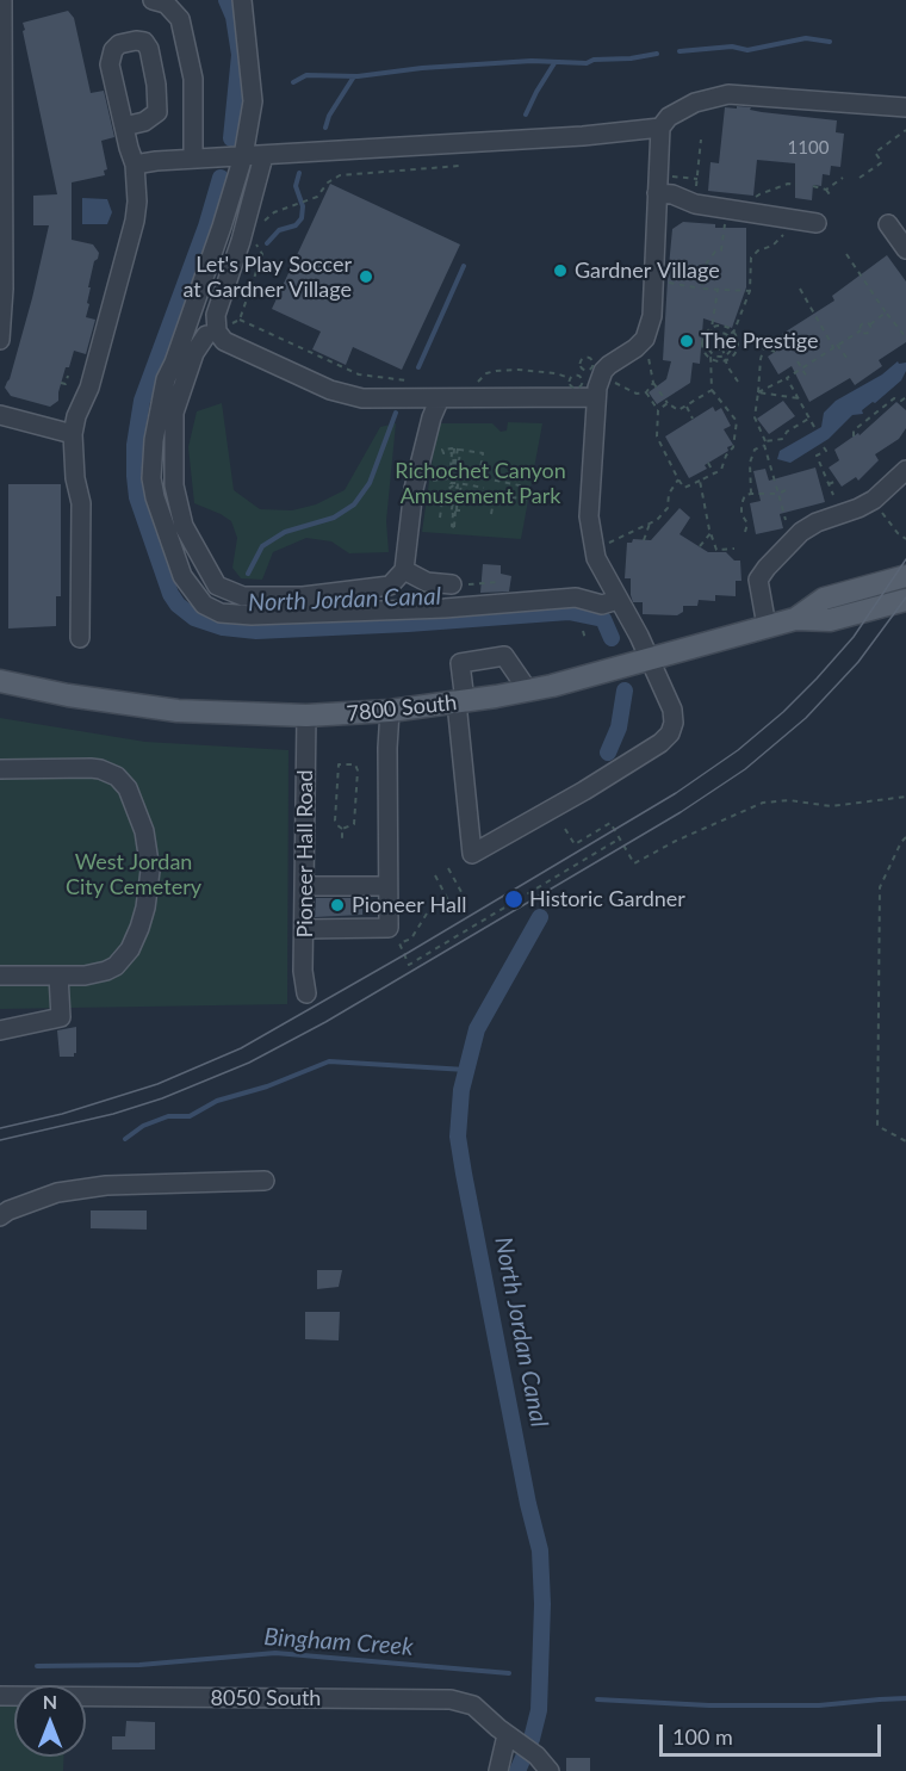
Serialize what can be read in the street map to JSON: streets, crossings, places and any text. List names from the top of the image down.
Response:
{
  "streets": {
    "main road": ["7800 South"],
    "street": ["Pioneer Hall Road", "8050 South"]
  },
  "crossings": [
    ["7800 South", "Pioneer Hall Road"]
  ],
  "water": ["North Jordan Canal", "Bingham Creek"],
  "parks": ["Richochet Canyon Amusement Park", "West Jordan City Cemetery"],
  "places": [
    "Gardner Village",
    "Let's Play Soccer at Gardner Village",
    "The Prestige",
    "Historic Gardner",
    "Pioneer Hall"
  ],
  "house_numbers": ["1100"],
  "scale_bar": "100 m",
  "north": "top"
}
